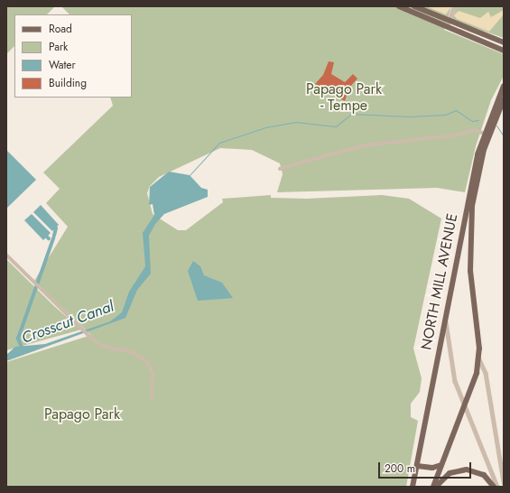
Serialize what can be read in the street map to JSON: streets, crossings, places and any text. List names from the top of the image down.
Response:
{
  "streets": {
    "main road": ["NORTH MILL AVENUE"]
  },
  "water": ["Crosscut Canal"],
  "parks": ["Papago Park - Tempe", "Papago Park"],
  "legend": [
    "Road",
    "Park",
    "Water",
    "Building"
  ],
  "scale_bar": "200 m"
}
